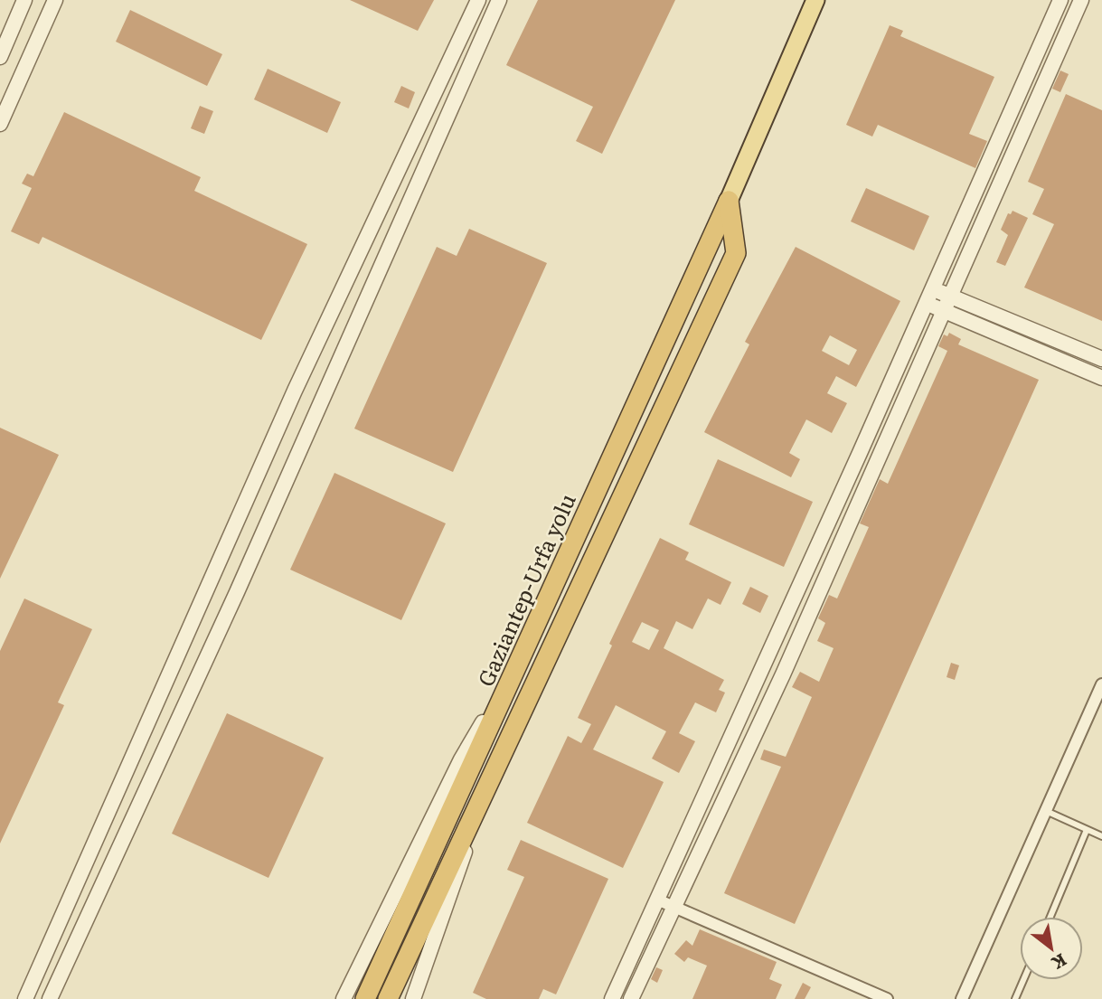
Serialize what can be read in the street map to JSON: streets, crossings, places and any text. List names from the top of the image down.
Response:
{
  "streets": {
    "highway": ["Gaziantep-Urfa yolu"]
  },
  "north": "bottom right"
}
